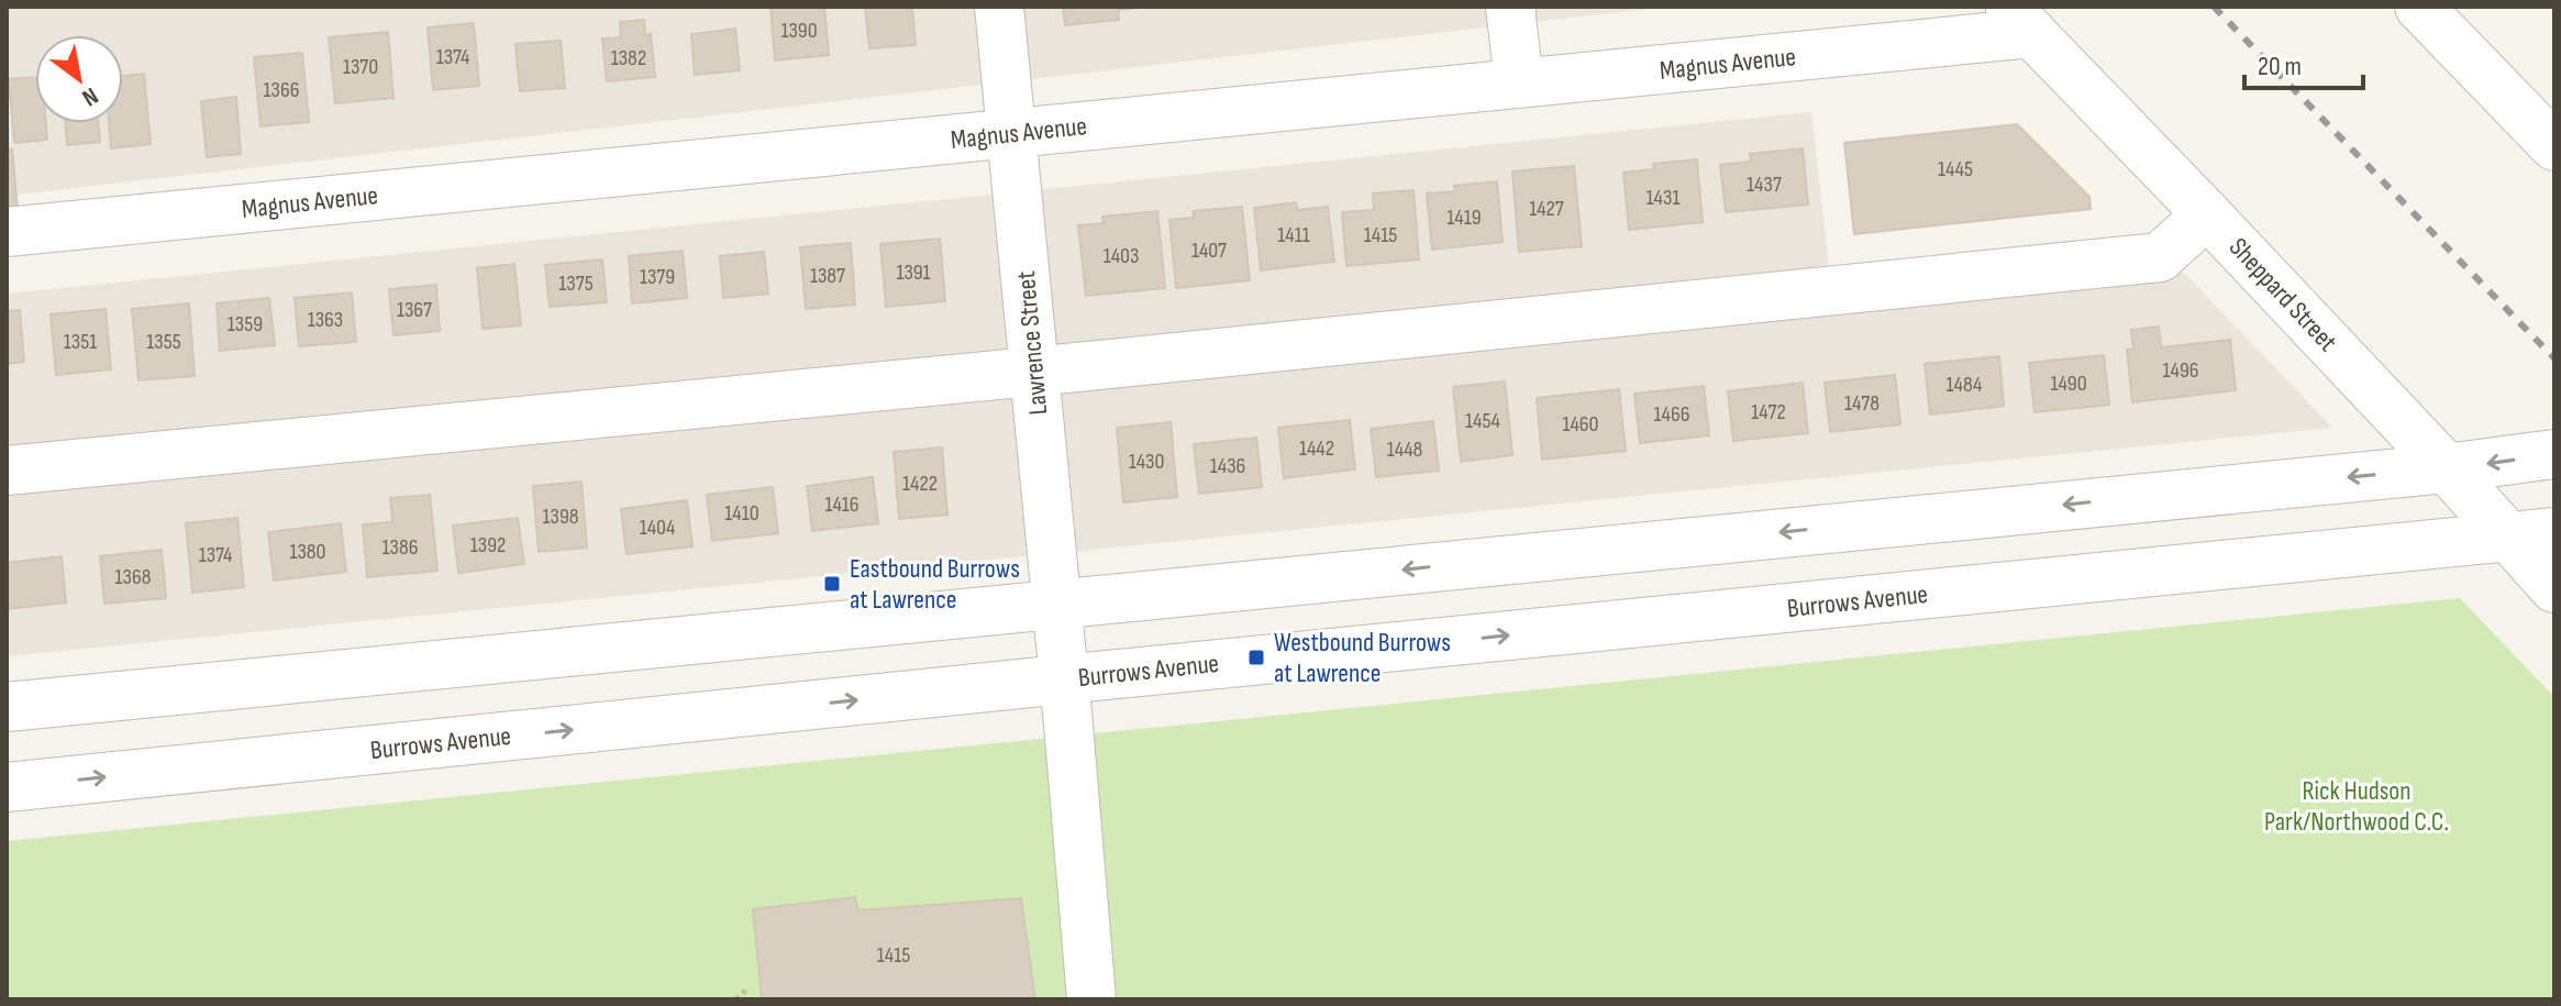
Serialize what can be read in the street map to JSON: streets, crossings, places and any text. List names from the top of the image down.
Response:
{
  "streets": {
    "street": [
      "Magnus Avenue",
      "Sheppard Street",
      "Lawrence Street",
      "Burrows Avenue"
    ]
  },
  "crossings": [
    ["Magnus Avenue", "Sheppard Street"],
    ["Magnus Avenue", "Lawrence Street"],
    ["Sheppard Street", "Burrows Avenue"],
    ["Lawrence Street", "Burrows Avenue"]
  ],
  "parks": ["Rick Hudson Park/Northwood C.C."],
  "places": {
    "transit": ["Eastbound Burrows at Lawrence", "Westbound Burrows at Lawrence"]
  },
  "house_numbers": [
    "1390",
    "1374",
    "1382",
    "1370",
    "1366",
    "1445",
    "1437",
    "1431",
    "1427",
    "1419",
    "1411",
    "1415",
    "1407",
    "1403",
    "1391",
    "1387",
    "1379",
    "1375",
    "1367",
    "1363",
    "1359",
    "1351",
    "1355",
    "1496",
    "1490",
    "1484",
    "1478",
    "1472",
    "1466",
    "1454",
    "1460",
    "1442",
    "1448",
    "1430",
    "1436",
    "1422",
    "1416",
    "1410",
    "1398",
    "1404",
    "1392",
    "1386",
    "1380",
    "1374",
    "1368",
    "1415"
  ],
  "scale_bar": "20 m",
  "north": "bottom right"
}
